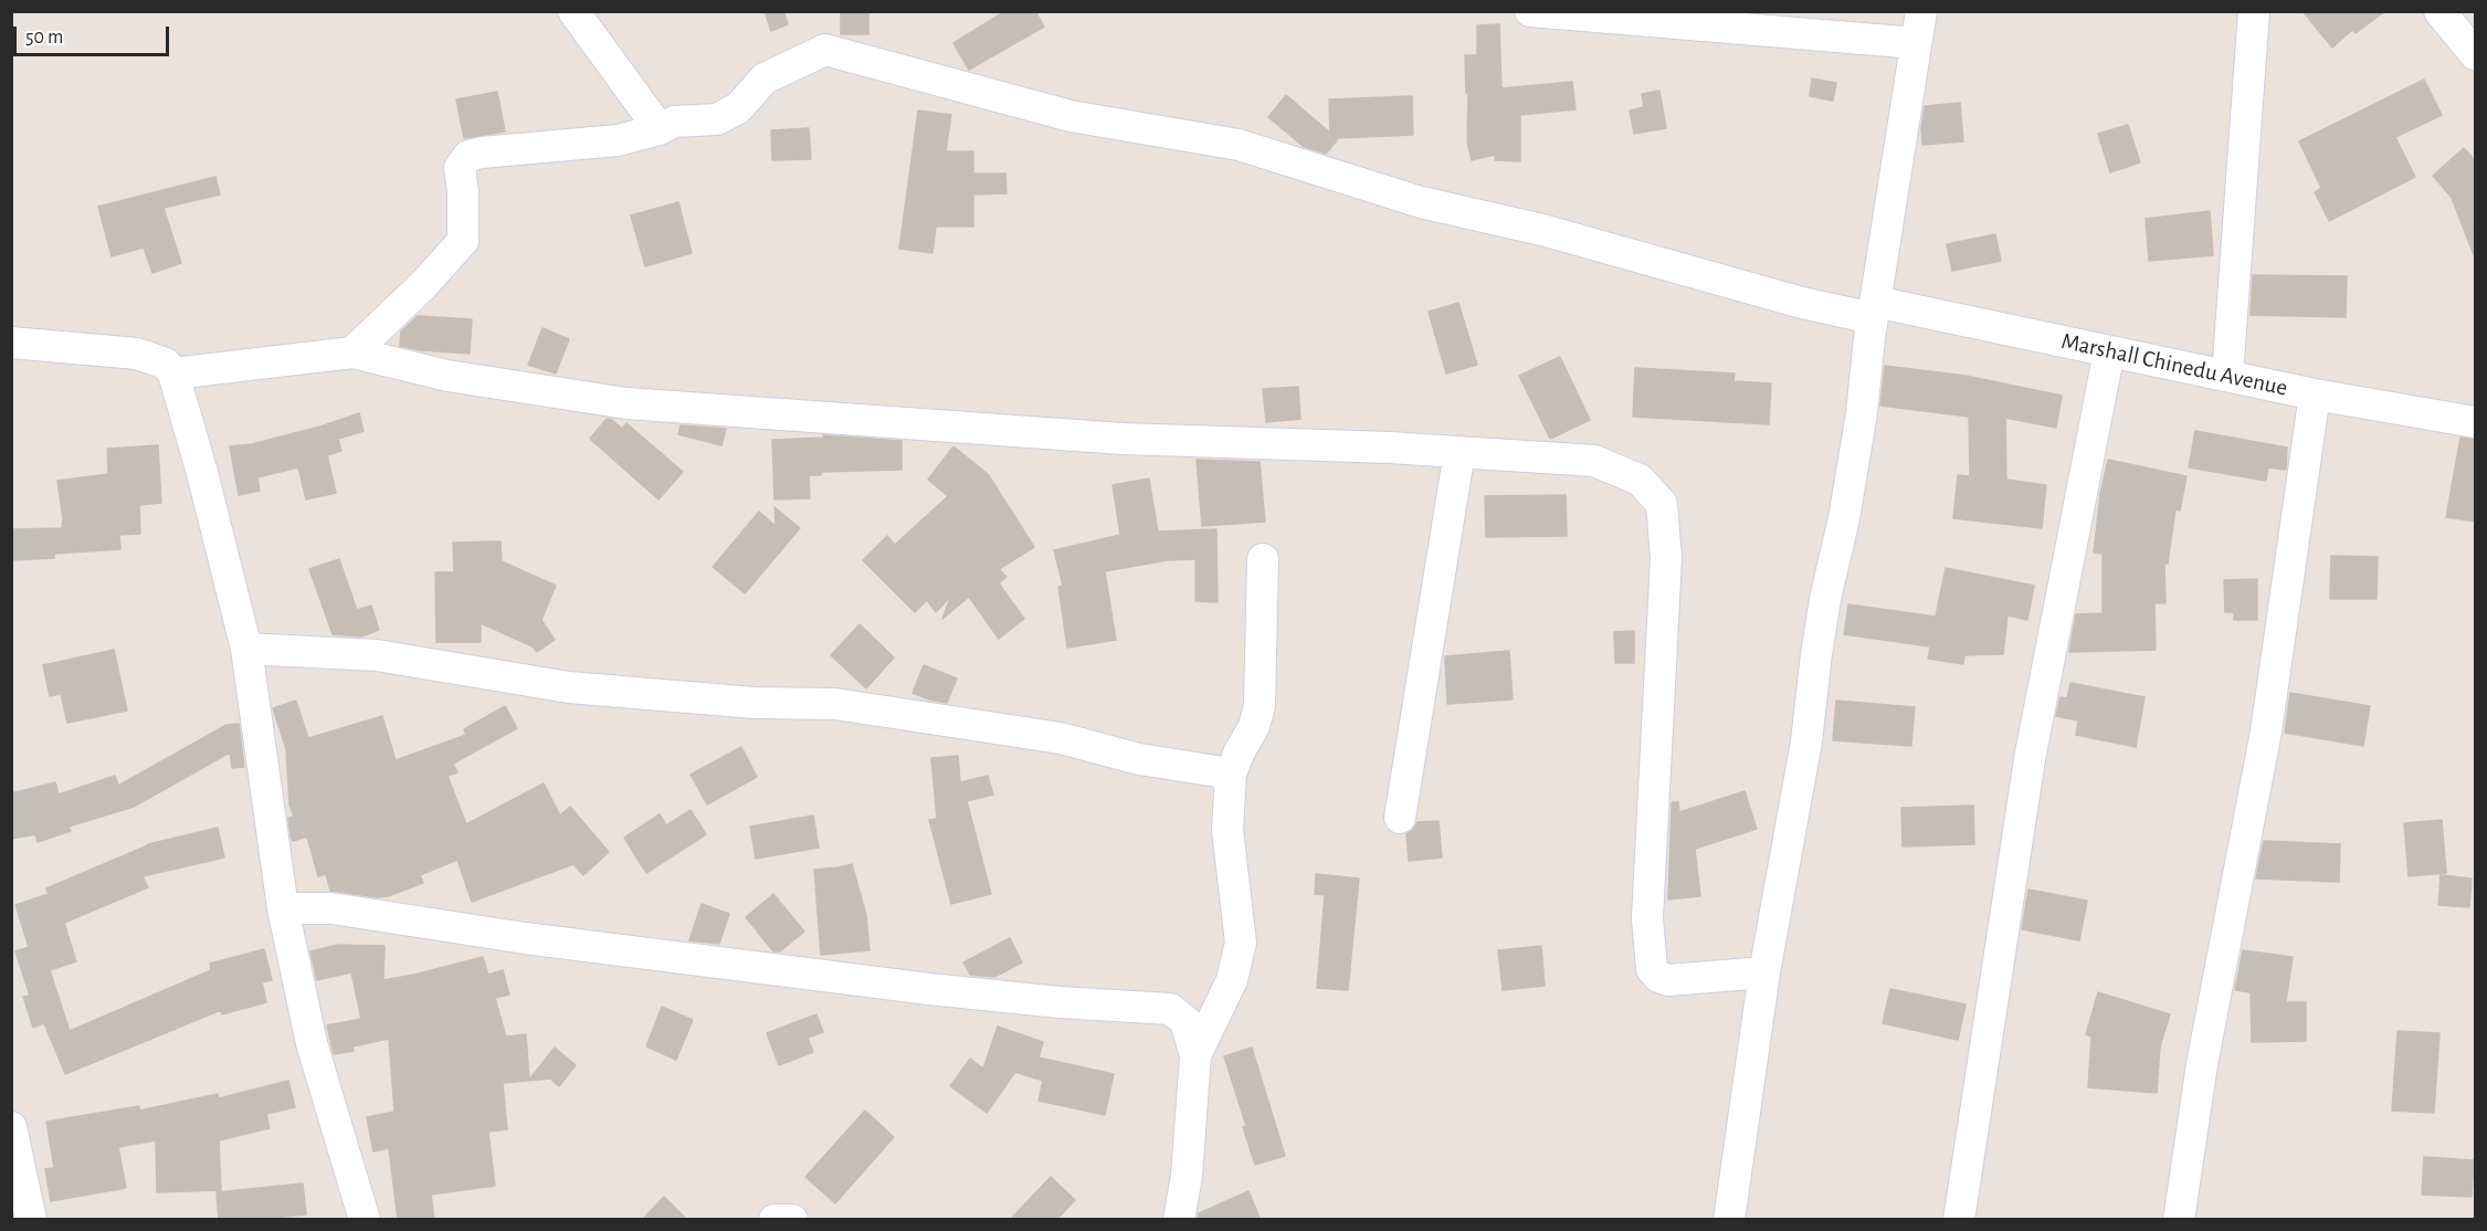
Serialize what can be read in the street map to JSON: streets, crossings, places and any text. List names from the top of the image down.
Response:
{
  "streets": {
    "street": ["Marshall Chinedu Avenue"]
  },
  "scale_bar": "50 m"
}
